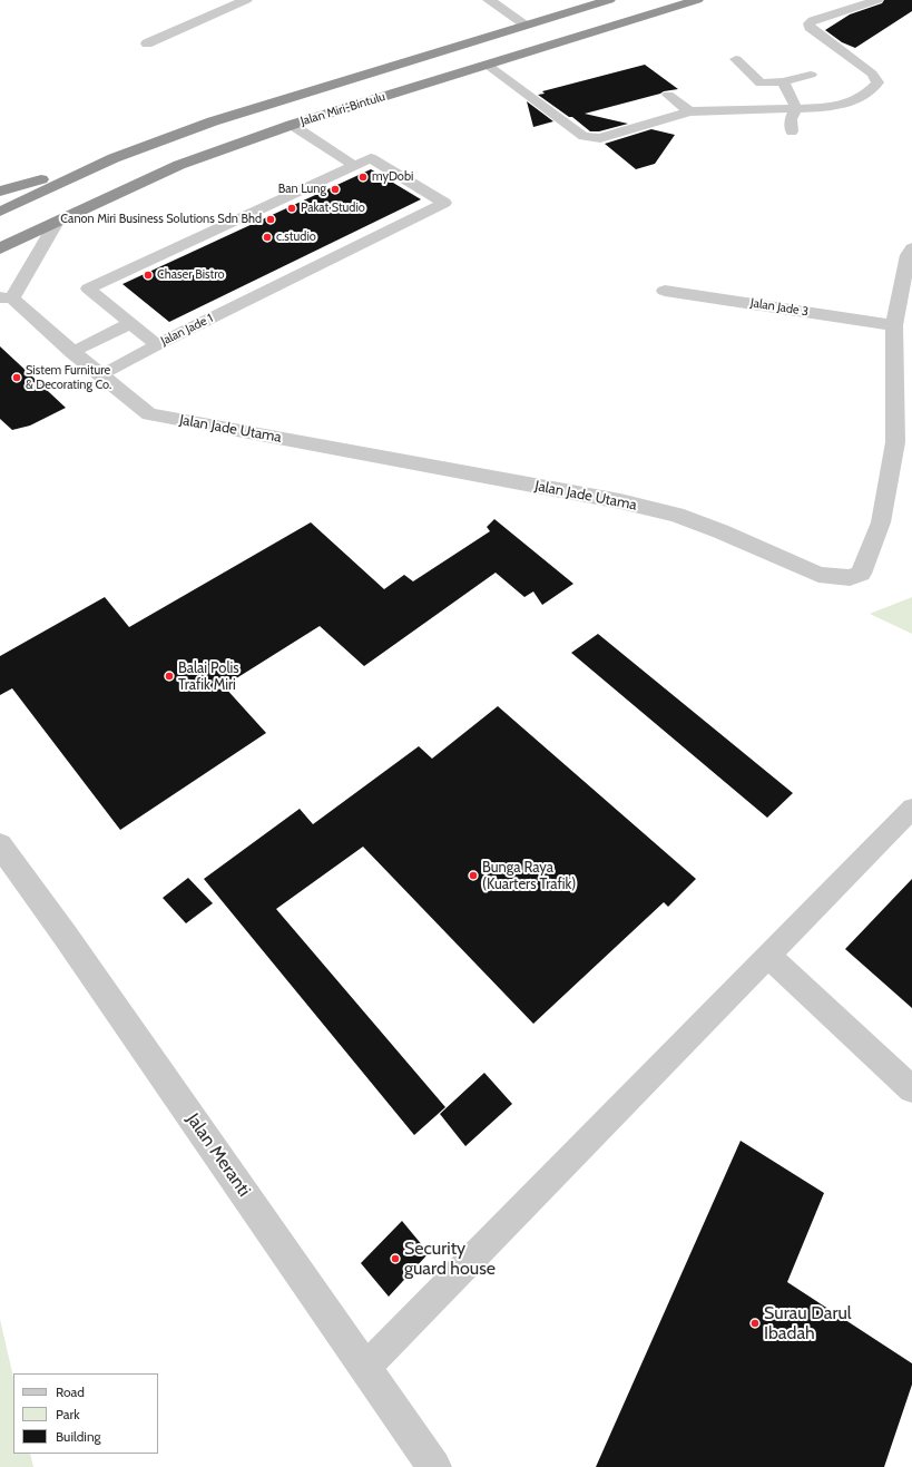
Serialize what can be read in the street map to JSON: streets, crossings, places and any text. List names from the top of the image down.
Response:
{
  "streets": {
    "highway": ["Jalan Miri-Bintulu"],
    "street": ["Jalan Jade 3", "Jalan Jade Utama", "Jalan Meranti"],
    "lane": ["Jalan Jade 1"]
  },
  "crossings": [
    ["Jalan Miri-Bintulu", "Jalan Jade Utama"],
    ["Jalan Jade 3", "Jalan Jade Utama"]
  ],
  "places": [
    "myDobi",
    "Ban Lung",
    "Pakat Studio",
    "Canon Miri Business Solutions Sdn Bhd",
    "c.studio",
    "Chaser Bistro",
    "Sistem Furniture & Decorating Co.",
    "Balai Polis Trafik Miri",
    "Bunga Raya (Kuarters Trafik)",
    "Security guard house",
    "Surau Darul Ibadah"
  ],
  "legend": ["Road", "Park", "Building"]
}
